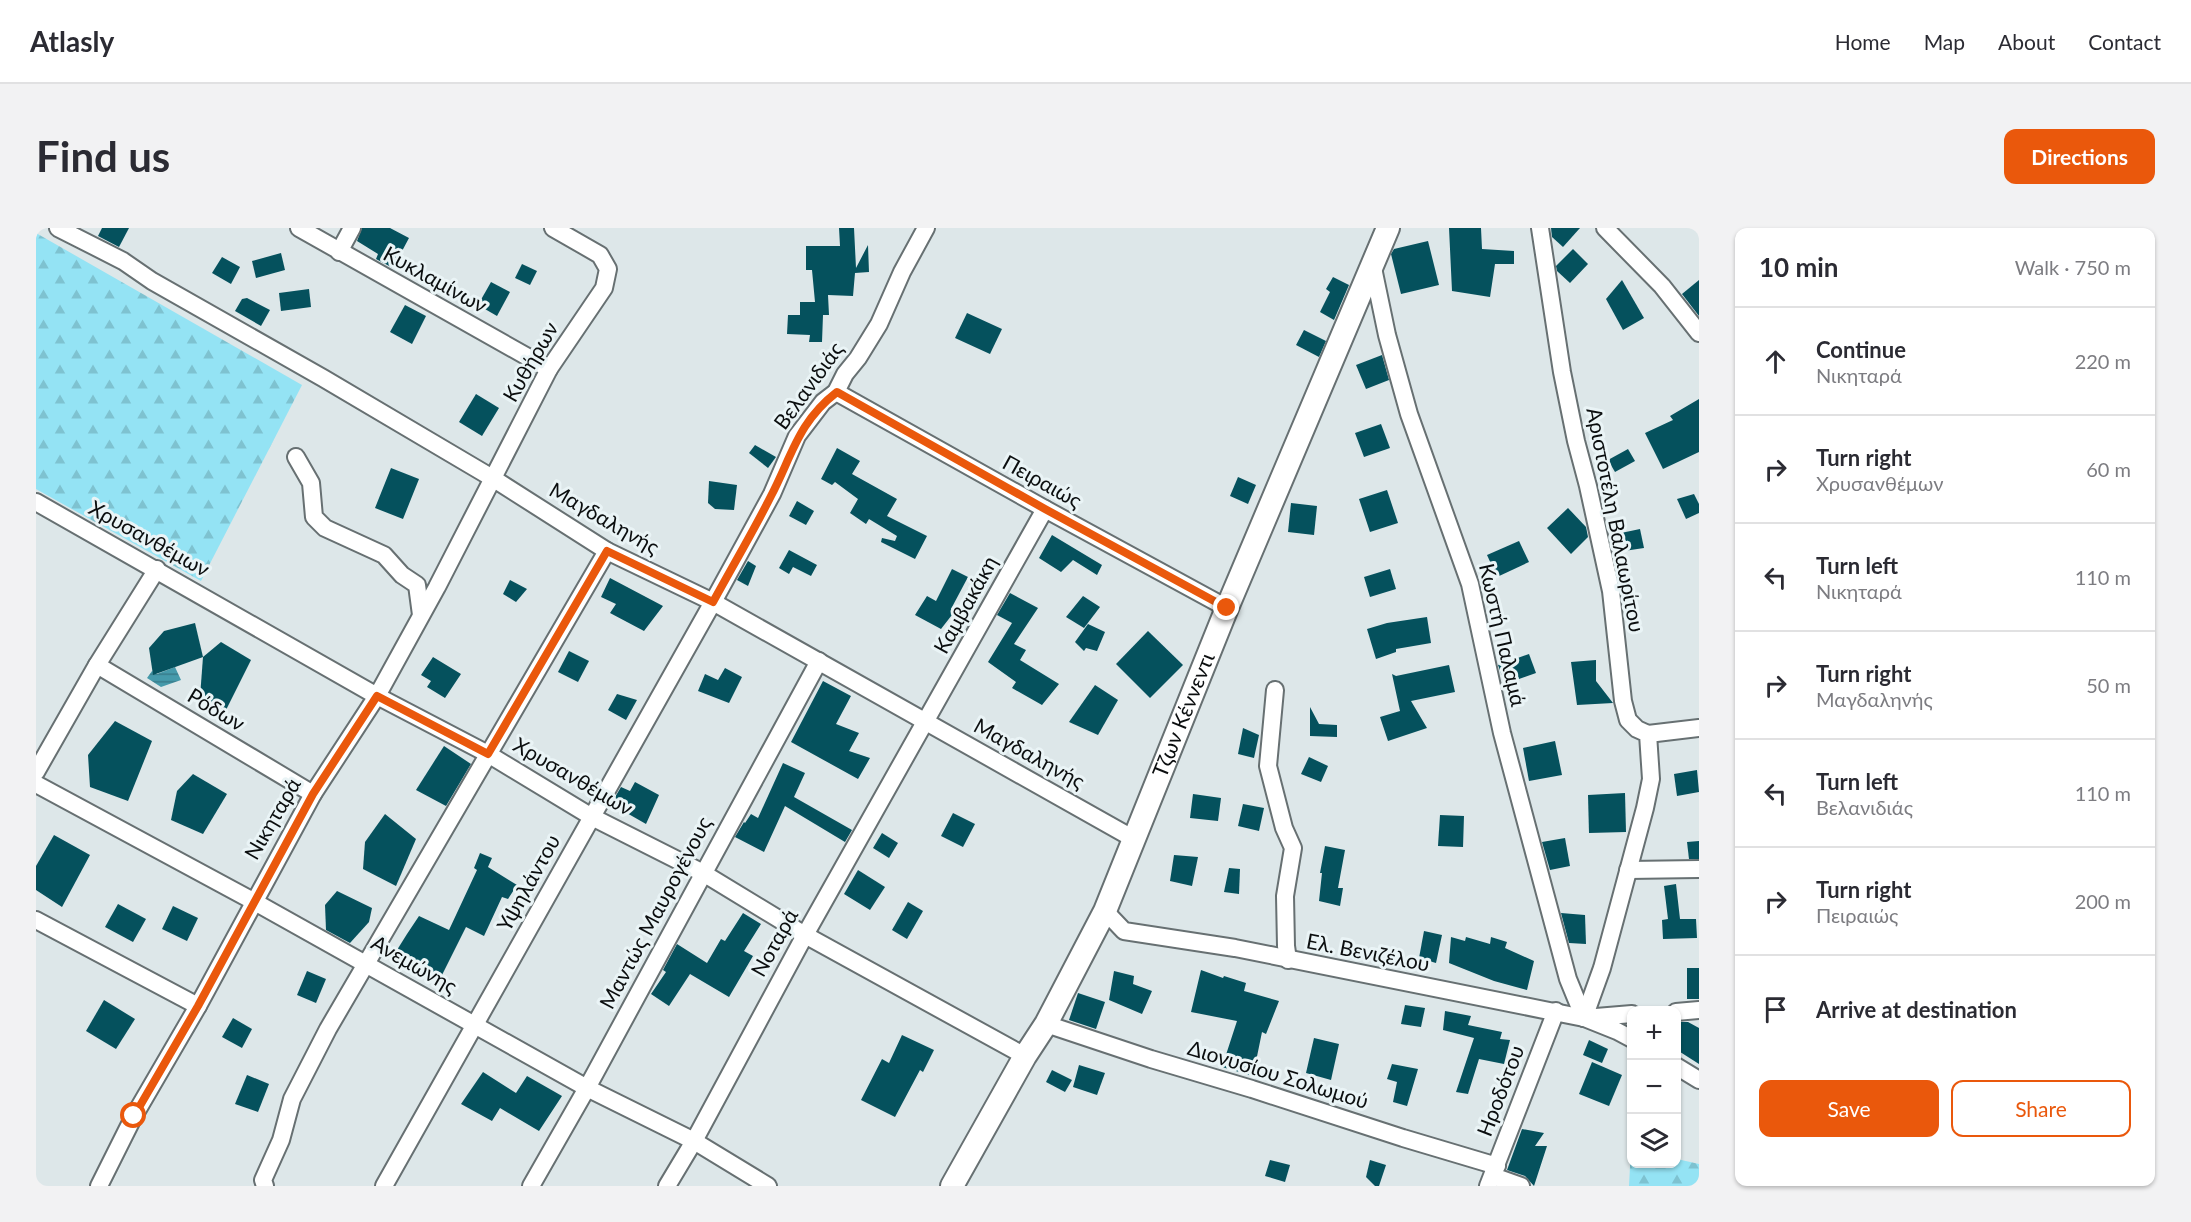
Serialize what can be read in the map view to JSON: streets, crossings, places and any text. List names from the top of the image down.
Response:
{
  "streets": {
    "street": [
      "Κυκλαμίνων",
      "Κυθήρων",
      "Βελανιδιάς",
      "Πειραιώς",
      "Μαγδαληνής",
      "Αριστοτέλη Βαλαωρίτου",
      "Χρυσανθέμων",
      "Καμβακάκη",
      "Κωστή Παλαμά",
      "Ρόδων",
      "Τζων Κέννεντι",
      "Νικηταρά",
      "Υψηλάντου",
      "Μαντώς Μαυρογένους",
      "Νοταρά",
      "Ελ. Βενιζέλου",
      "Ανεμώνης",
      "Διονυσίου Σολωμού",
      "Ηροδότου"
    ]
  },
  "crossings": [
    ["Κυκλαμίνων", "Κυθήρων"],
    ["Κυθήρων", "Μαγδαληνής"],
    ["Κυθήρων", "Νικηταρά"],
    ["Βελανιδιάς", "Πειραιώς"],
    ["Βελανιδιάς", "Μαγδαληνής"],
    ["Βελανιδιάς", "Υψηλάντου"],
    ["Πειραιώς", "Καμβακάκη"],
    ["Πειραιώς", "Τζων Κέννεντι"],
    ["Μαγδαληνής", "Καμβακάκη"],
    ["Μαγδαληνής", "Τζων Κέννεντι"],
    ["Μαγδαληνής", "Νικηταρά"],
    ["Μαγδαληνής", "Υψηλάντου"],
    ["Μαγδαληνής", "Μαντώς Μαυρογένους"],
    ["Μαγδαληνής", "Νοταρά"],
    ["Χρυσανθέμων", "Τζων Κέννεντι"],
    ["Χρυσανθέμων", "Νικηταρά"],
    ["Χρυσανθέμων", "Υψηλάντου"],
    ["Χρυσανθέμων", "Μαντώς Μαυρογένους"],
    ["Χρυσανθέμων", "Νοταρά"],
    ["Καμβακάκη", "Νοταρά"],
    ["Κωστή Παλαμά", "Τζων Κέννεντι"],
    ["Κωστή Παλαμά", "Ελ. Βενιζέλου"],
    ["Ρόδων", "Νικηταρά"],
    ["Τζων Κέννεντι", "Ελ. Βενιζέλου"],
    ["Τζων Κέννεντι", "Διονυσίου Σολωμού"],
    ["Νικηταρά", "Ανεμώνης"],
    ["Υψηλάντου", "Ανεμώνης"],
    ["Μαντώς Μαυρογένους", "Ανεμώνης"],
    ["Νοταρά", "Ανεμώνης"],
    ["Ελ. Βενιζέλου", "Ηροδότου"],
    ["Διονυσίου Σολωμού", "Ηροδότου"]
  ],
  "page": {
    "header": "Atlasly",
    "nav": [
      "Home",
      "Map",
      "About",
      "Contact"
    ],
    "buttons": [
      "Directions",
      ["Save", "Share"]
    ],
    "title": "Find us",
    "heading": ["10 min", "Walk · 750 m"],
    "list": [
      ["Continue", "Νικηταρά", "220 m"],
      ["Turn right", "Χρυσανθέμων", "60 m"],
      ["Turn left", "Νικηταρά", "110 m"],
      ["Turn right", "Μαγδαληνής", "50 m"],
      ["Turn left", "Βελανιδιάς", "110 m"],
      ["Turn right", "Πειραιώς", "200 m"],
      "Arrive at destination"
    ],
    "map_buttons": ["+", "−"]
  }
}
